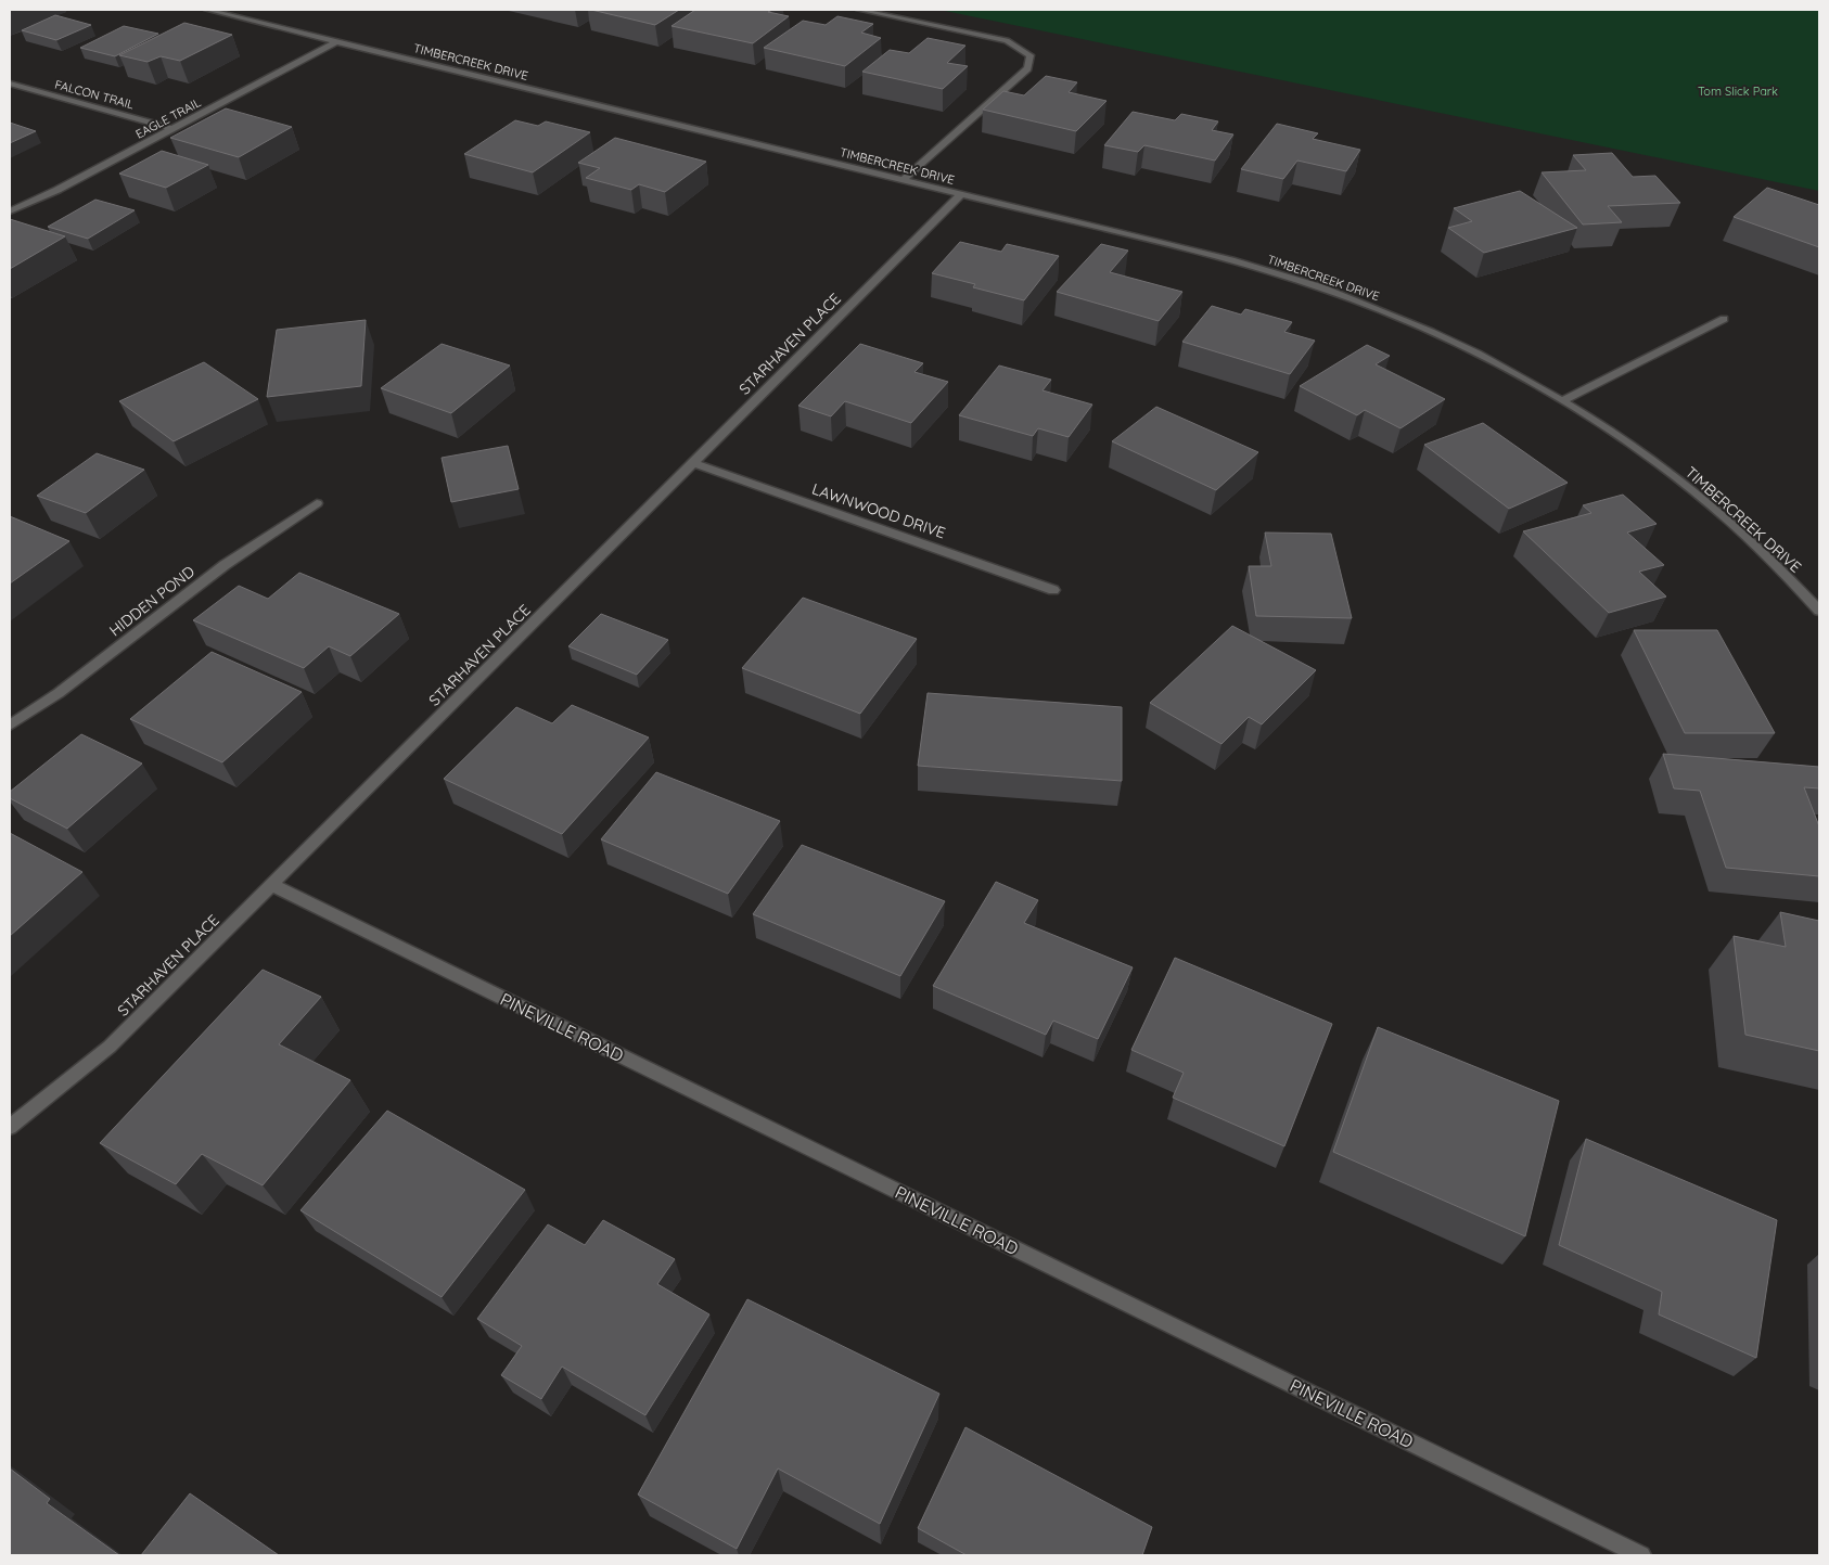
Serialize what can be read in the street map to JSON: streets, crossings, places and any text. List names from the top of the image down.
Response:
{
  "streets": {
    "street": [
      "TIMBERCREEK DRIVE",
      "FALCON TRAIL",
      "EAGLE TRAIL",
      "STARHAVEN PLACE",
      "LAWNWOOD DRIVE",
      "HIDDEN POND",
      "PINEVILLE ROAD"
    ]
  },
  "crossings": [
    ["TIMBERCREEK DRIVE", "EAGLE TRAIL"],
    ["TIMBERCREEK DRIVE", "STARHAVEN PLACE"],
    ["FALCON TRAIL", "EAGLE TRAIL"],
    ["STARHAVEN PLACE", "LAWNWOOD DRIVE"],
    ["STARHAVEN PLACE", "PINEVILLE ROAD"]
  ],
  "parks": ["Tom Slick Park"]
}
